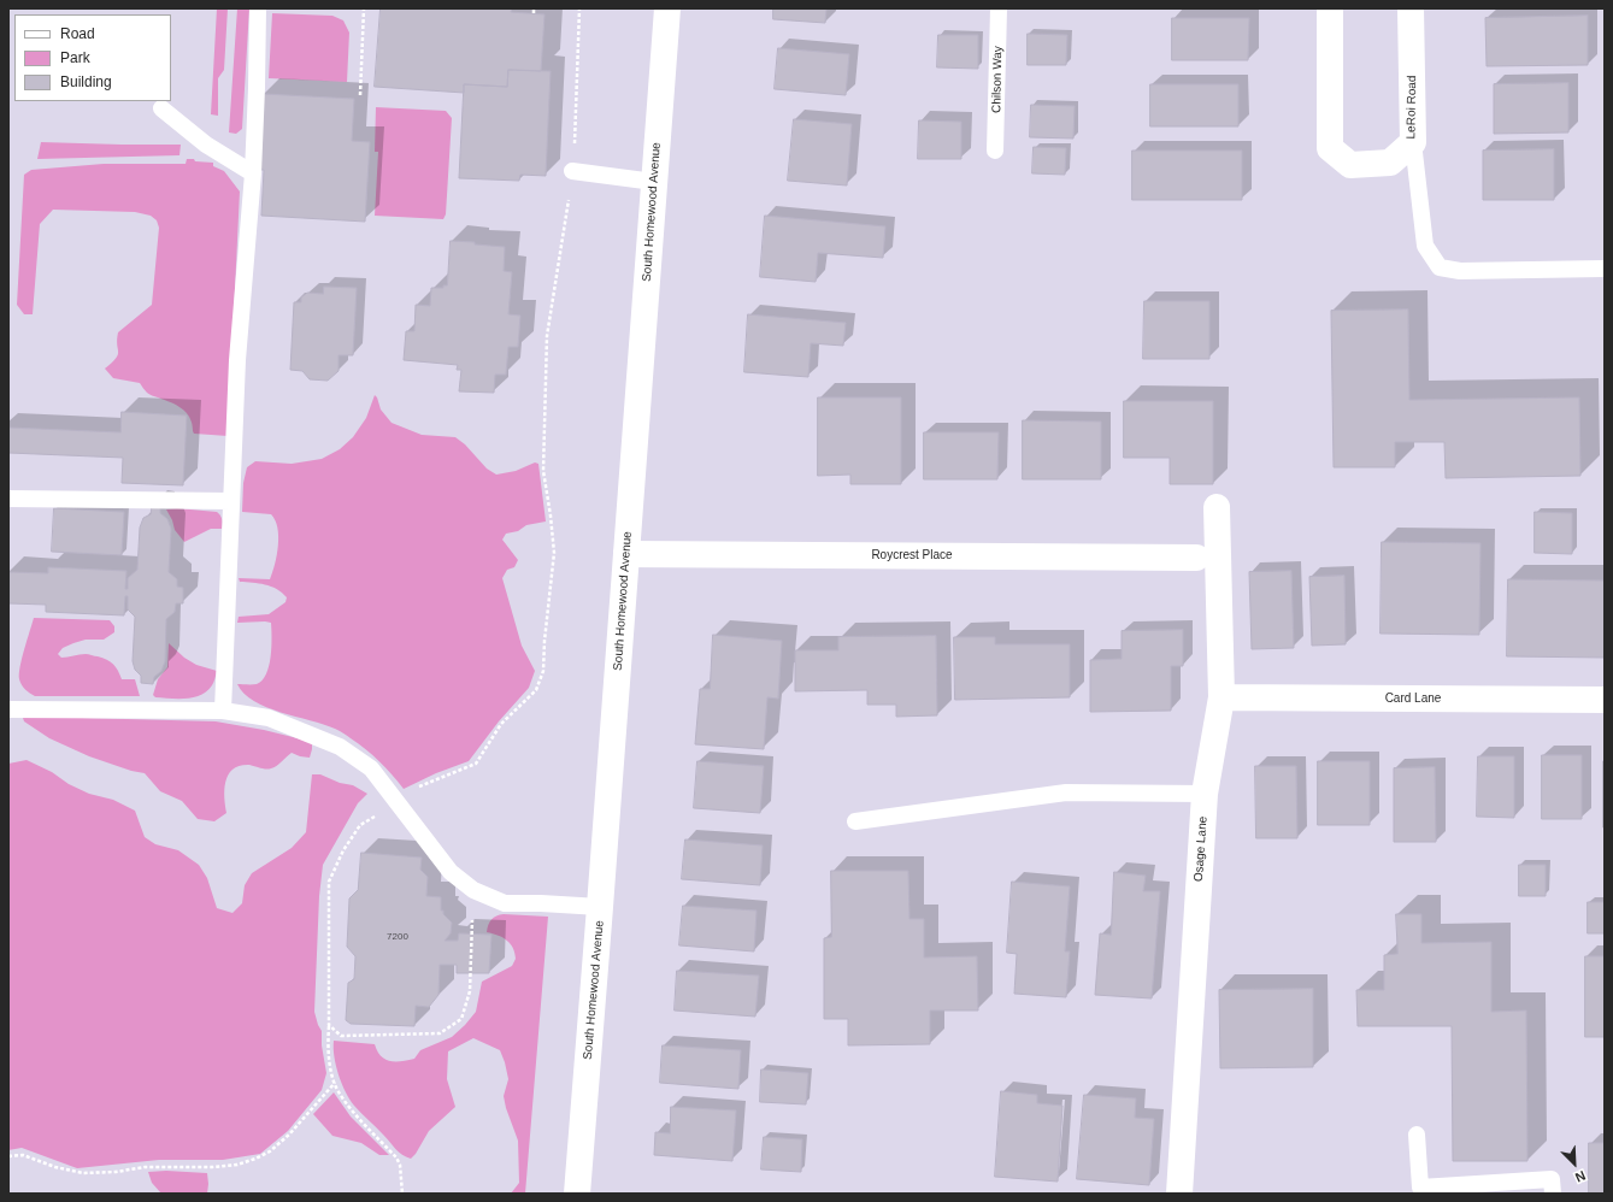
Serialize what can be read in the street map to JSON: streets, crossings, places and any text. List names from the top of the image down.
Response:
{
  "streets": {
    "street": [
      "LeRoi Road",
      "South Homewood Avenue",
      "Roycrest Place",
      "Card Lane",
      "Osage Lane"
    ],
    "lane": ["Chilson Way"]
  },
  "crossings": [
    ["South Homewood Avenue", "Roycrest Place"],
    ["Card Lane", "Osage Lane"]
  ],
  "house_numbers": ["7200"],
  "legend": ["Road", "Park", "Building"],
  "north": "bottom right"
}
